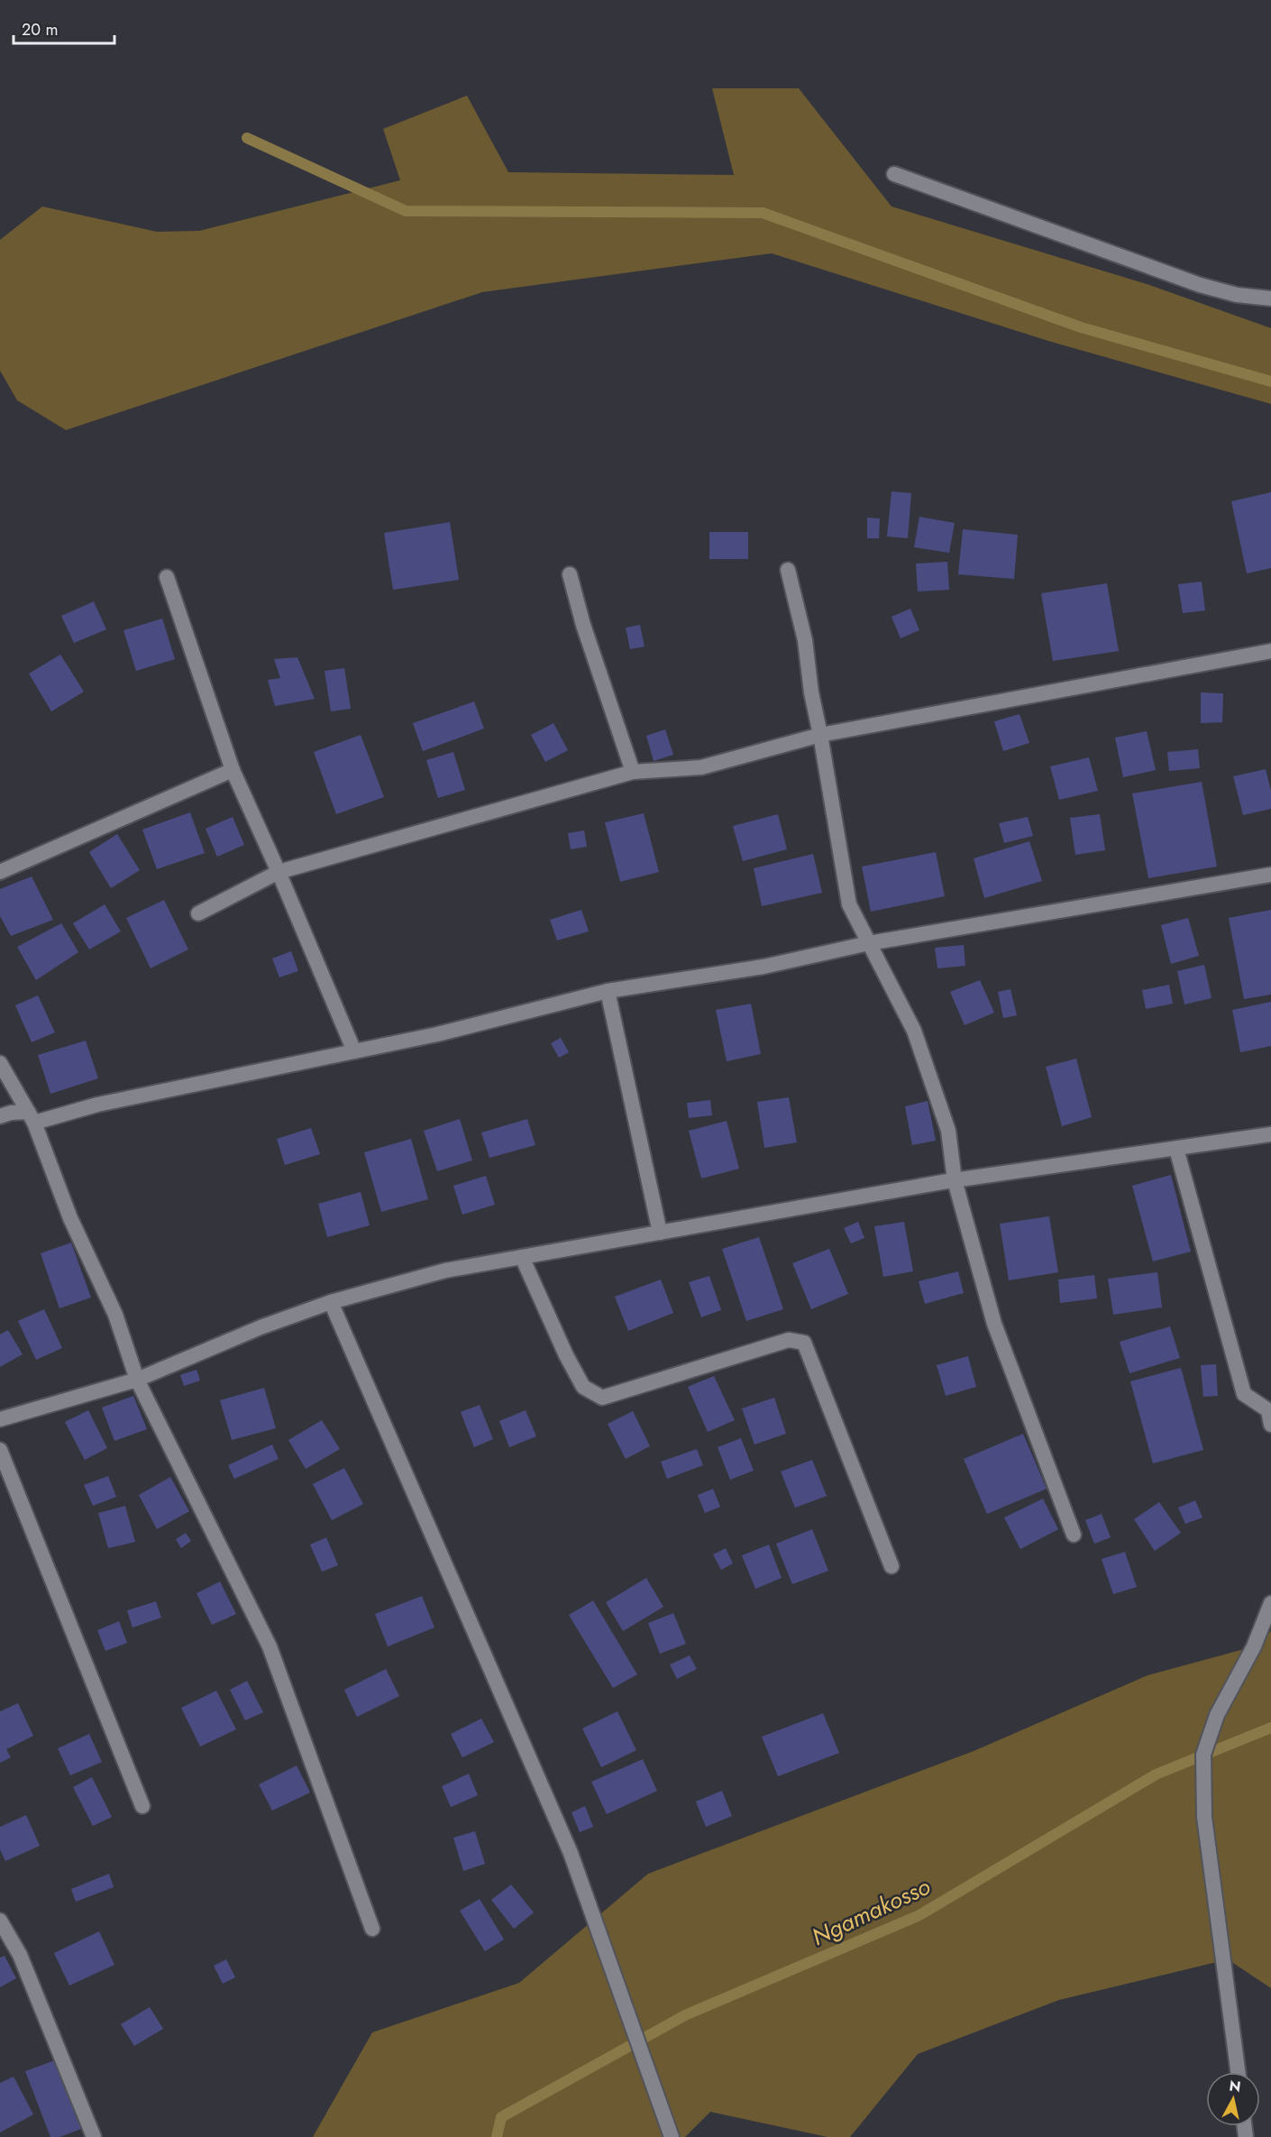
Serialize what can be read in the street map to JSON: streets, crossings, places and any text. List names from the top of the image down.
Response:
{
  "water": ["Ngamakosso"],
  "scale_bar": "20 m",
  "north": "top"
}
